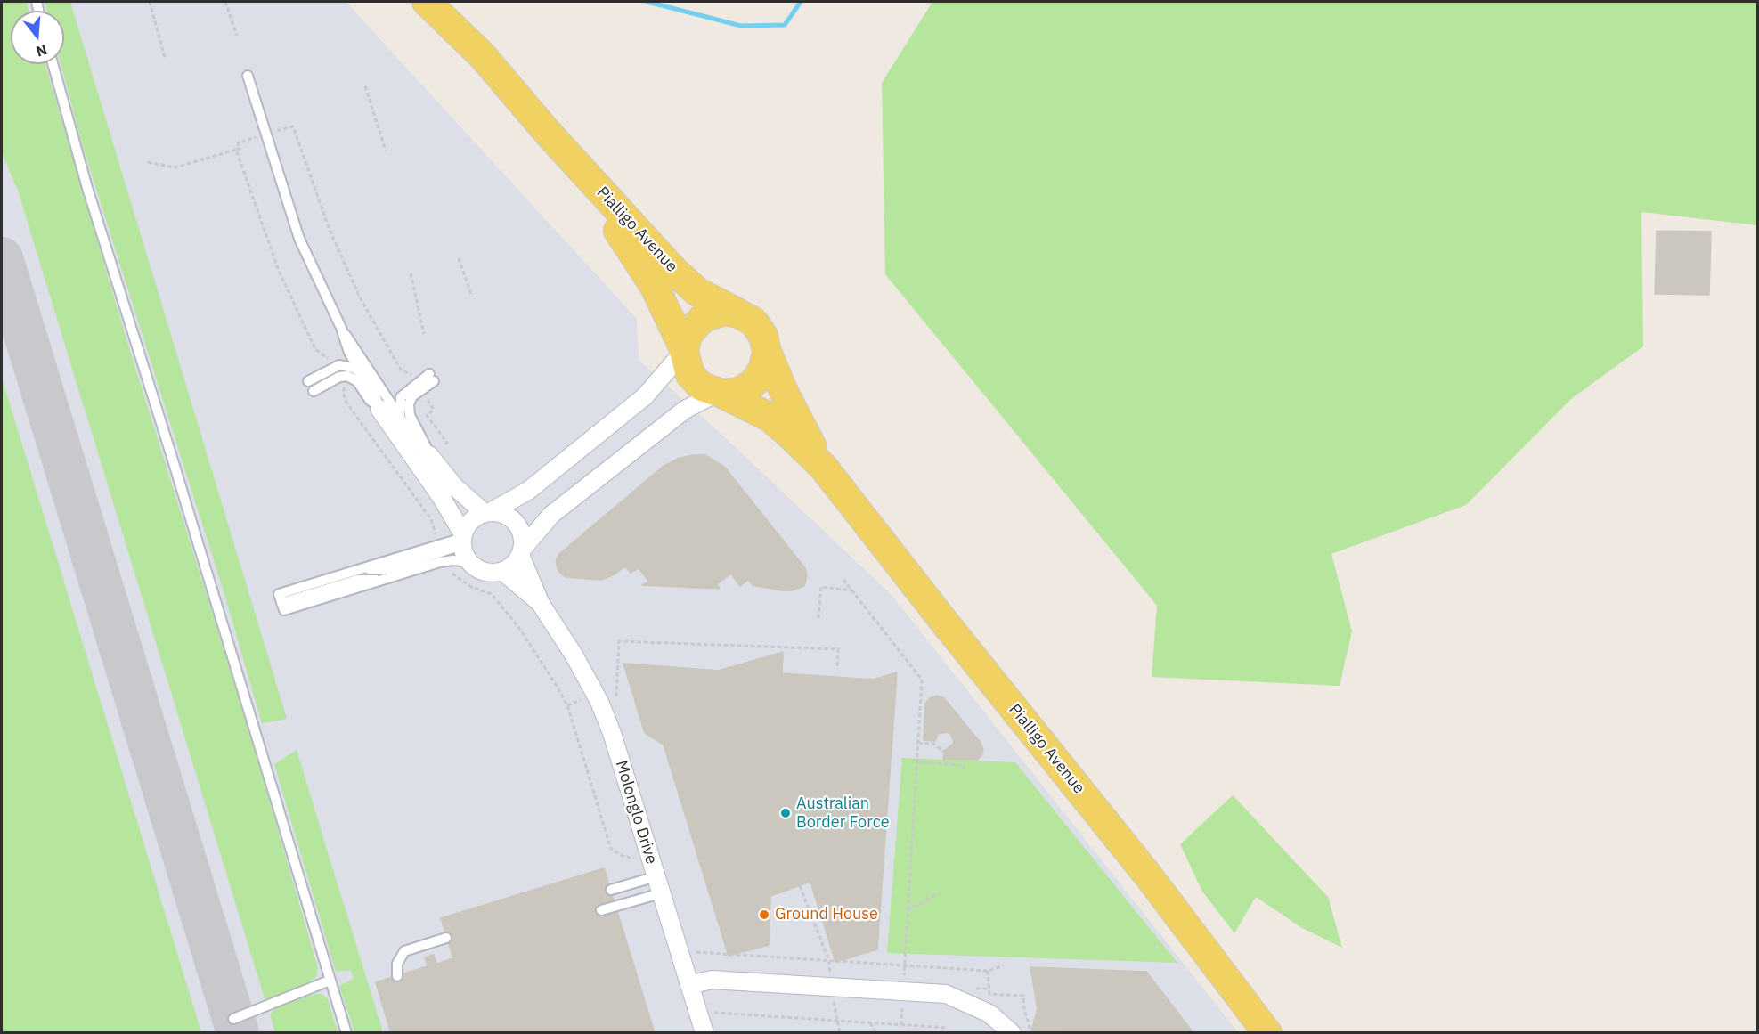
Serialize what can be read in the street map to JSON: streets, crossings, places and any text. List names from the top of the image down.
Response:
{
  "streets": {
    "main road": ["Pialligo Avenue"],
    "street": ["Molonglo Drive"]
  },
  "places": ["Australian Border Force", "Ground House"],
  "north": "bottom"
}
